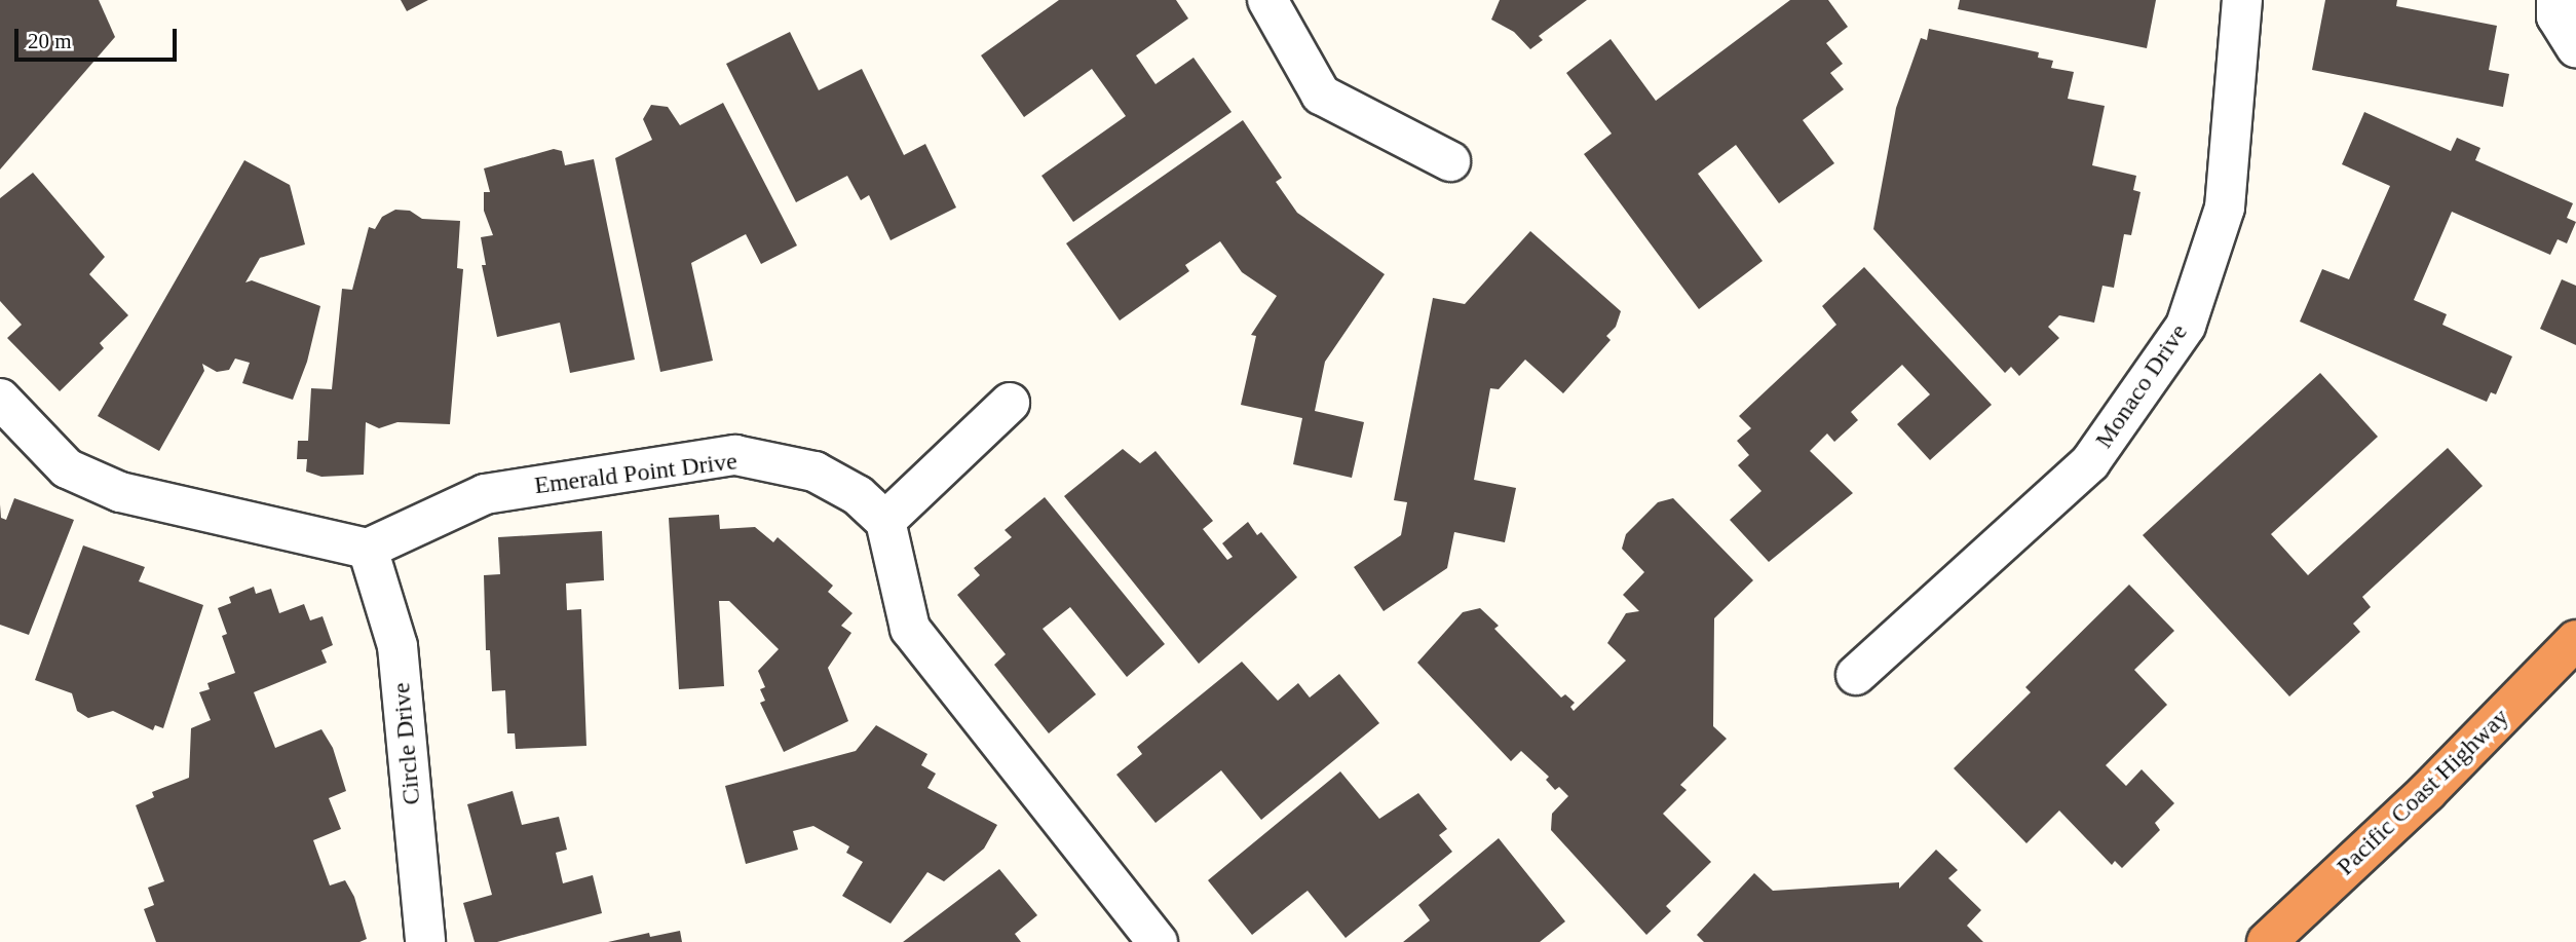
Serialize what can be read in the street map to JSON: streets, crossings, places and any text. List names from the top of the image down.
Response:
{
  "streets": {
    "highway": ["Pacific Coast Highway"],
    "street": ["Monaco Drive", "Emerald Point Drive", "Circle Drive"]
  },
  "crossings": [
    ["Emerald Point Drive", "Circle Drive"]
  ],
  "scale_bar": "20 m"
}
